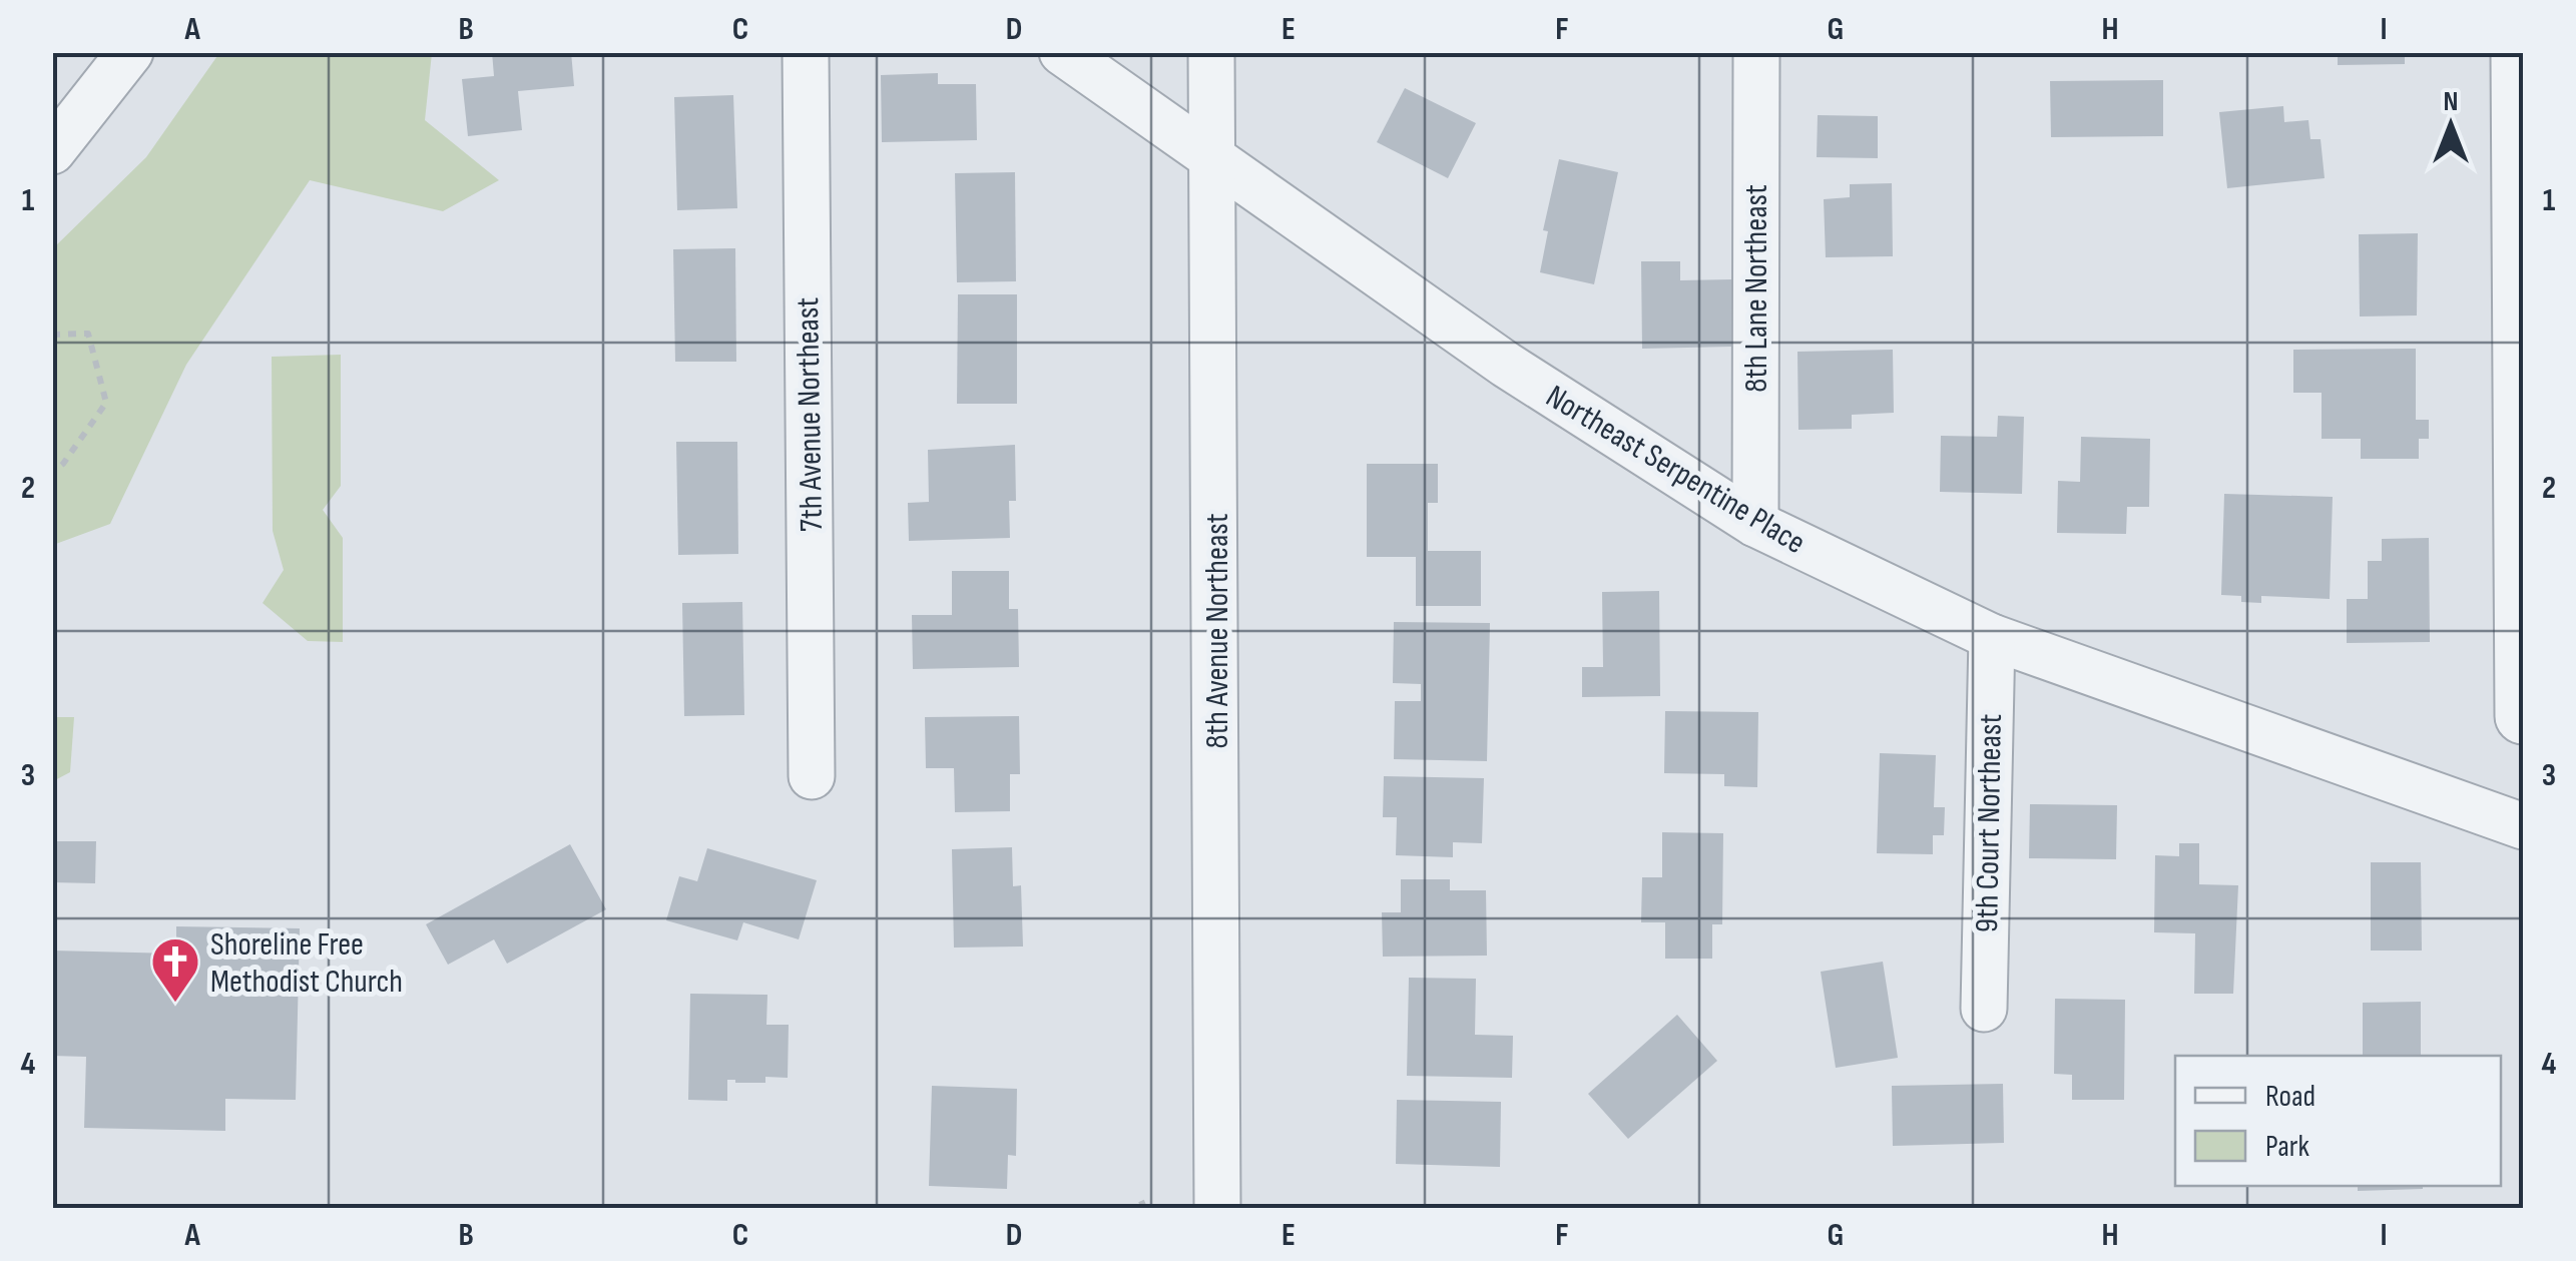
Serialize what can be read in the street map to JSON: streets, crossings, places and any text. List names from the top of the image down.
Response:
{
  "streets": {
    "street": [
      "8th Lane Northeast",
      "7th Avenue Northeast",
      "Northeast Serpentine Place",
      "8th Avenue Northeast",
      "9th Court Northeast"
    ]
  },
  "crossings": [
    ["8th Lane Northeast", "Northeast Serpentine Place"],
    ["Northeast Serpentine Place", "8th Avenue Northeast"],
    ["Northeast Serpentine Place", "9th Court Northeast"]
  ],
  "places": {
    "church": ["Shoreline Free Methodist Church"]
  },
  "legend": ["Road", "Park"],
  "north": "top",
  "grid": {
    "columns": [
      "A",
      "B",
      "C",
      "D",
      "E",
      "F",
      "G",
      "H",
      "I"
    ],
    "rows": [
      "1",
      "2",
      "3",
      "4"
    ]
  }
}
